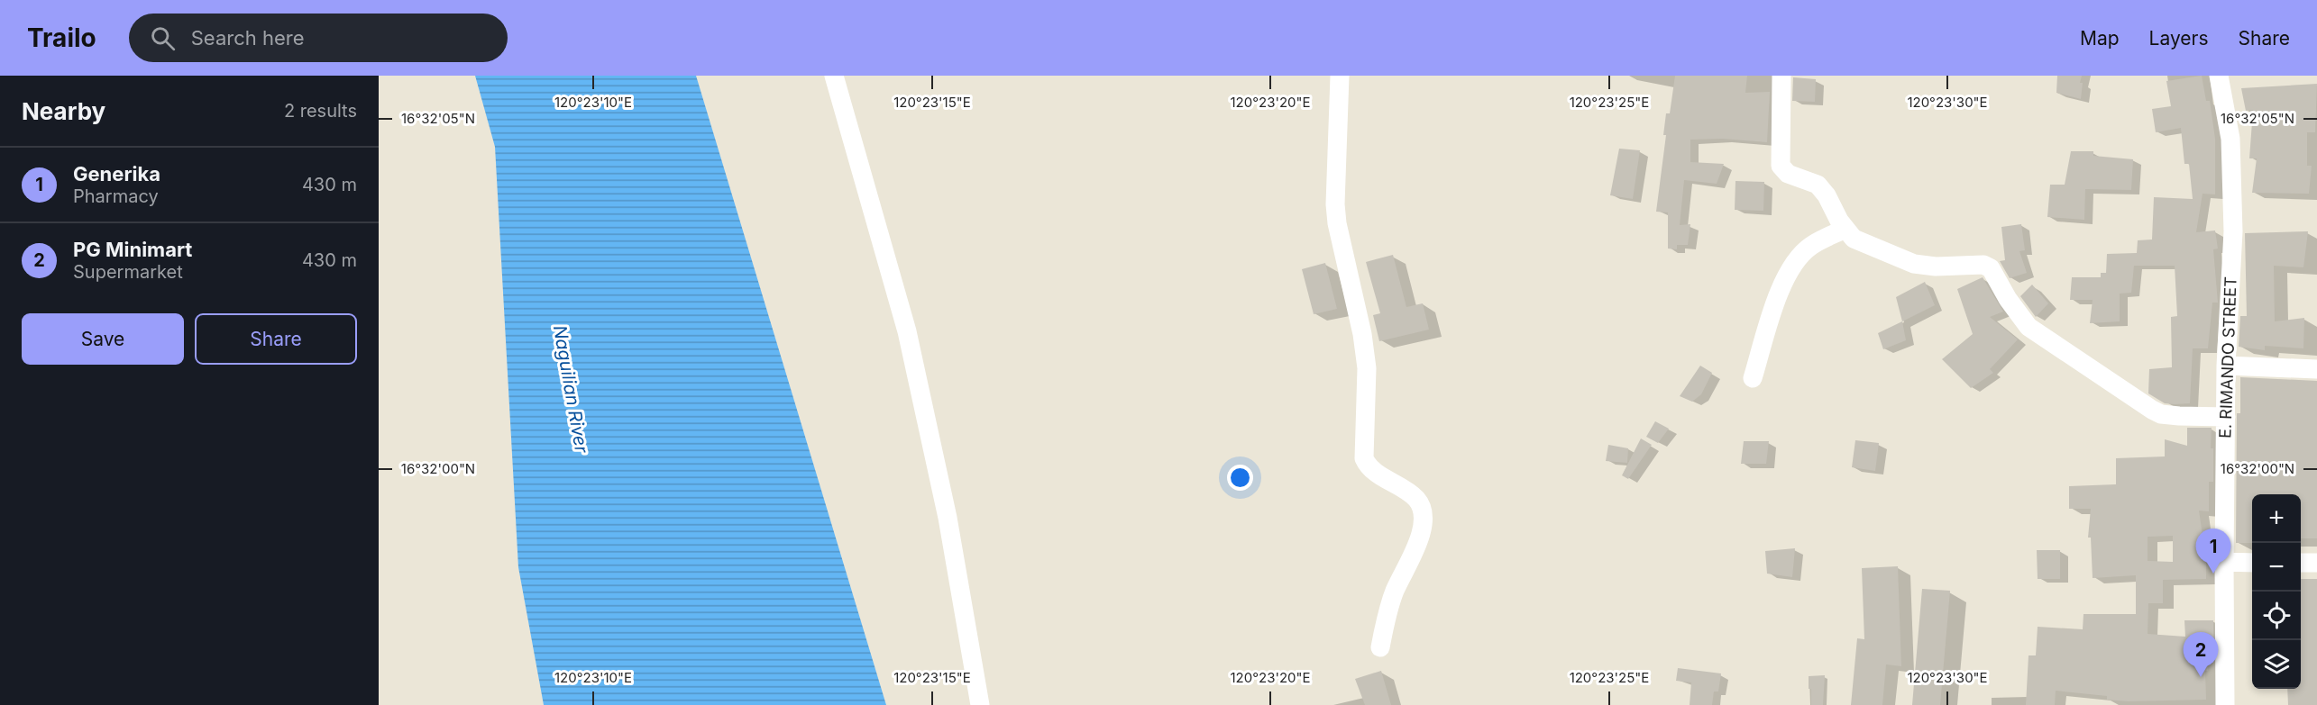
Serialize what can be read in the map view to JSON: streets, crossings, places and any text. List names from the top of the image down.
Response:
{
  "streets": {
    "street": ["E. RIMANDO STREET"]
  },
  "water": ["Naguilian River"],
  "page": {
    "header": "Trailo",
    "search": "Search here",
    "nav": ["Map", "Layers", "Share"],
    "heading": ["Nearby", "2 results"],
    "list": [
      {
        "mark": "1",
        "name": "Generika",
        "note": "Pharmacy",
        "value": "430 m"
      },
      {
        "mark": "2",
        "name": "PG Minimart",
        "note": "Supermarket",
        "value": "430 m"
      }
    ],
    "buttons": ["Save", "Share"],
    "map_buttons": ["+", "−"],
    "pins": ["1", "2"]
  },
  "coordinates": [
    "120°23'10\"E",
    "120°23'15\"E",
    "120°23'20\"E",
    "120°23'25\"E",
    "120°23'30\"E",
    "16°32'05\"N",
    "16°32'00\"N"
  ]
}
